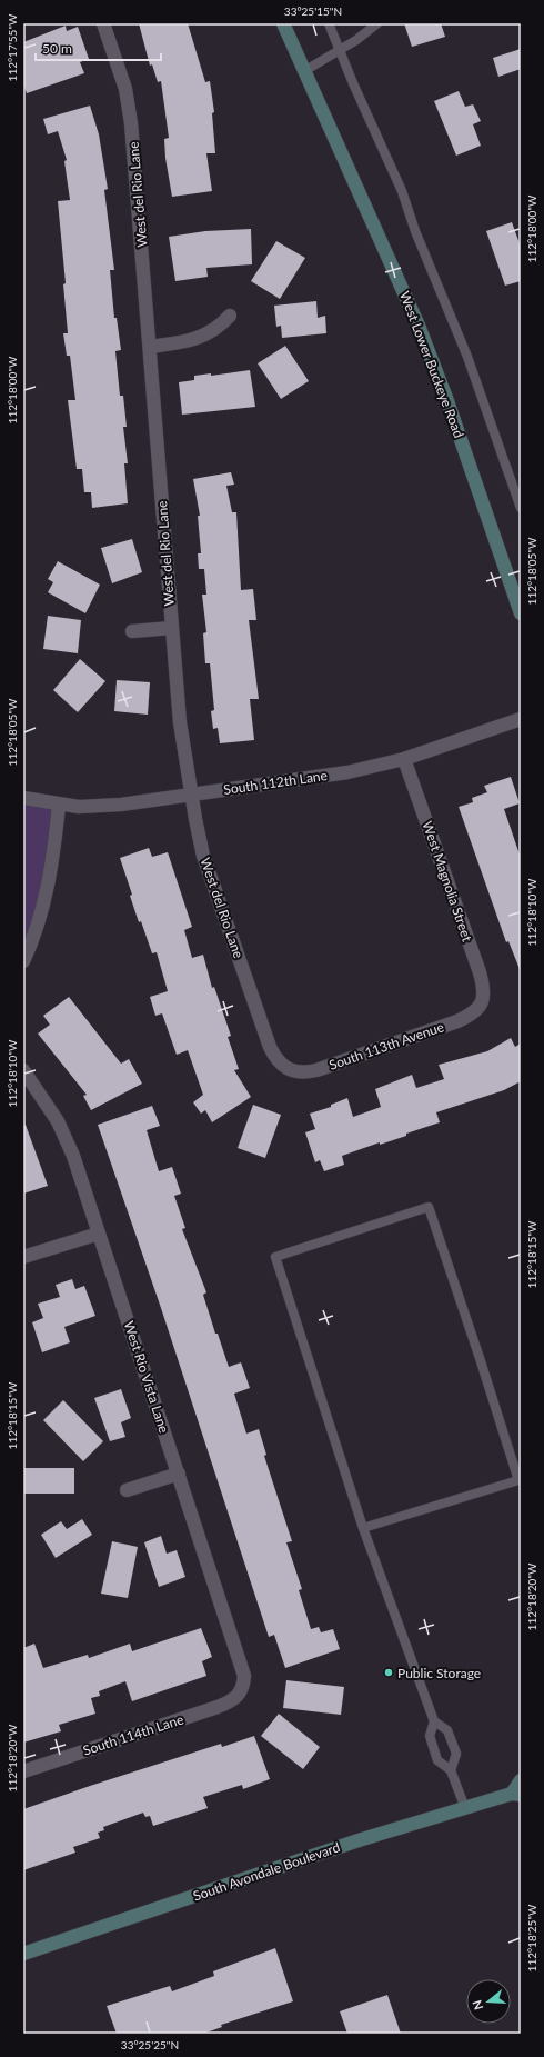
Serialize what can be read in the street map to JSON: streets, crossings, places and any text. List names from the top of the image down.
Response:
{
  "streets": {
    "main road": ["West Lower Buckeye Road", "South Avondale Boulevard"],
    "street": [
      "West del Rio Lane",
      "South 112th Lane",
      "West Magnolia Street",
      "South 113th Avenue",
      "West Rio Vista Lane",
      "South 114th Lane"
    ]
  },
  "crossings": [
    ["West del Rio Lane", "South 112th Lane"],
    ["West del Rio Lane", "South 113th Avenue"],
    ["South 112th Lane", "West Magnolia Street"],
    ["West Magnolia Street", "South 113th Avenue"],
    ["West Rio Vista Lane", "South 114th Lane"]
  ],
  "places": ["Public Storage"],
  "scale_bar": "50 m",
  "north": "left",
  "coordinates": [
    "33°25'15\"N",
    "112°17'55\"W",
    "112°18'00\"W",
    "112°18'05\"W",
    "112°18'10\"W",
    "112°18'15\"W",
    "112°18'20\"W",
    "112°18'25\"W",
    "33°25'25\"N"
  ]
}
